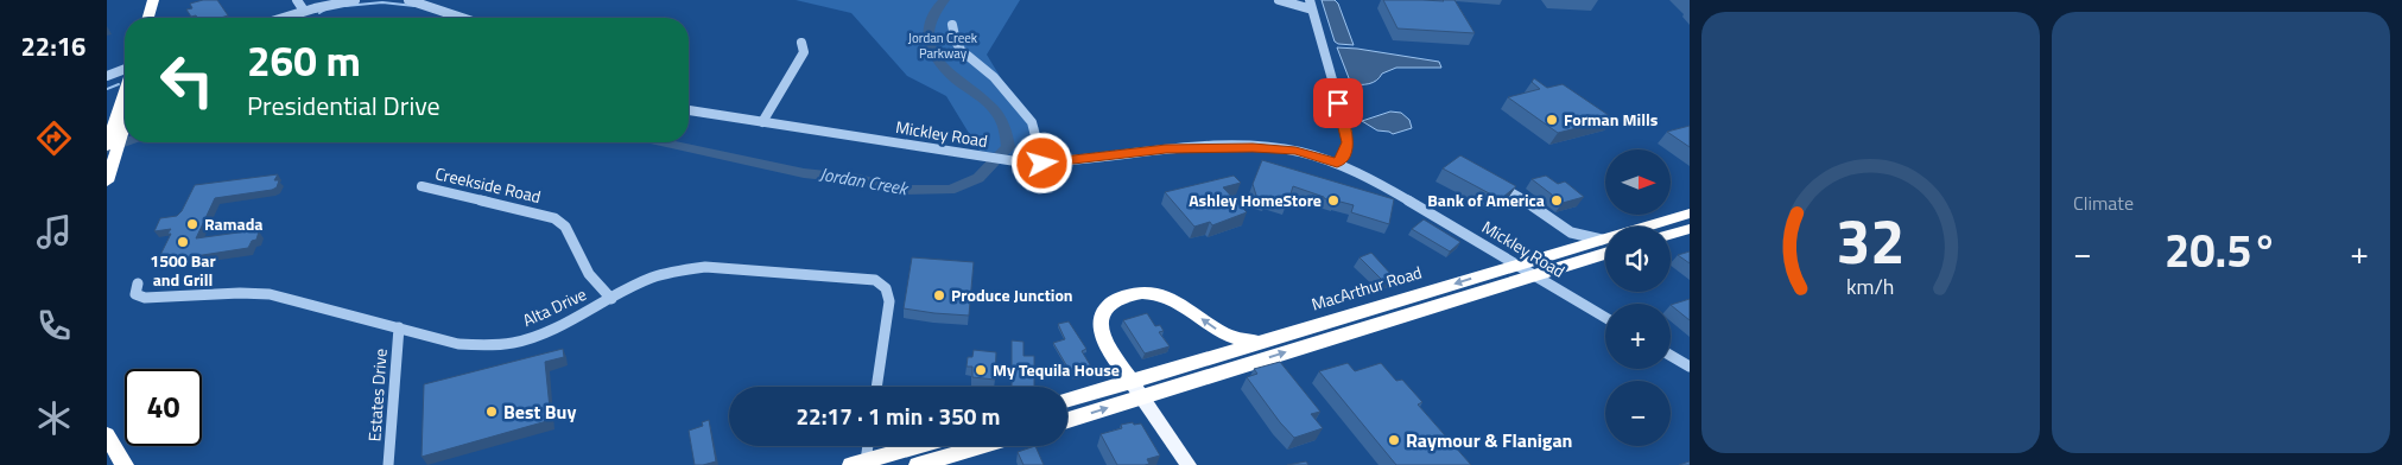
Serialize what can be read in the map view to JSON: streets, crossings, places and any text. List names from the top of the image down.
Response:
{
  "streets": {
    "highway": ["MacArthur Road"],
    "street": [
      "Mickley Road",
      "Creekside Road",
      "Alta Drive",
      "Estates Drive"
    ]
  },
  "crossings": [
    ["Mickley Road", "MacArthur Road"],
    ["Creekside Road", "Alta Drive"],
    ["Alta Drive", "Estates Drive"]
  ],
  "water": ["Jordan Creek"],
  "parks": ["Jordan Creek Parkway"],
  "places": [
    "Forman Mills",
    "Ashley HomeStore",
    "Bank of America",
    "Ramada",
    "1500 Bar and Grill",
    "Produce Junction",
    "My Tequila House",
    "Best Buy",
    "Raymour & Flanigan"
  ],
  "north": "right",
  "page": {
    "tabs": "22:16",
    "tile": "Climate",
    "turn": ["260 m", "Presidential Drive"],
    "map_buttons": ["+", "−"],
    "heat": ["−", "20.5°", "+"],
    "limit": "40",
    "trip": "22:17 · 1 min · 350 m",
    "gauge": ["32", "km/h"]
  }
}
